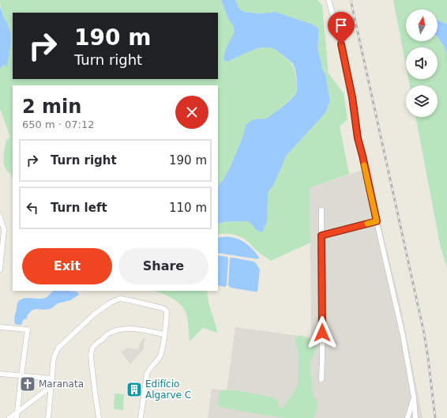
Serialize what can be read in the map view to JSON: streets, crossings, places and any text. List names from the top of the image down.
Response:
{
  "places": {
    "church": ["Maranata"],
    "building": ["Edifício Algarve C"]
  },
  "north": "top",
  "page": {
    "turn": ["190 m", "Turn right"],
    "heading": ["2 min", "650 m · 07:12"],
    "list": [
      {
        "name": "Turn right",
        "value": "190 m"
      },
      {
        "name": "Turn left",
        "value": "110 m"
      }
    ],
    "buttons": ["Exit", "Share"]
  }
}
